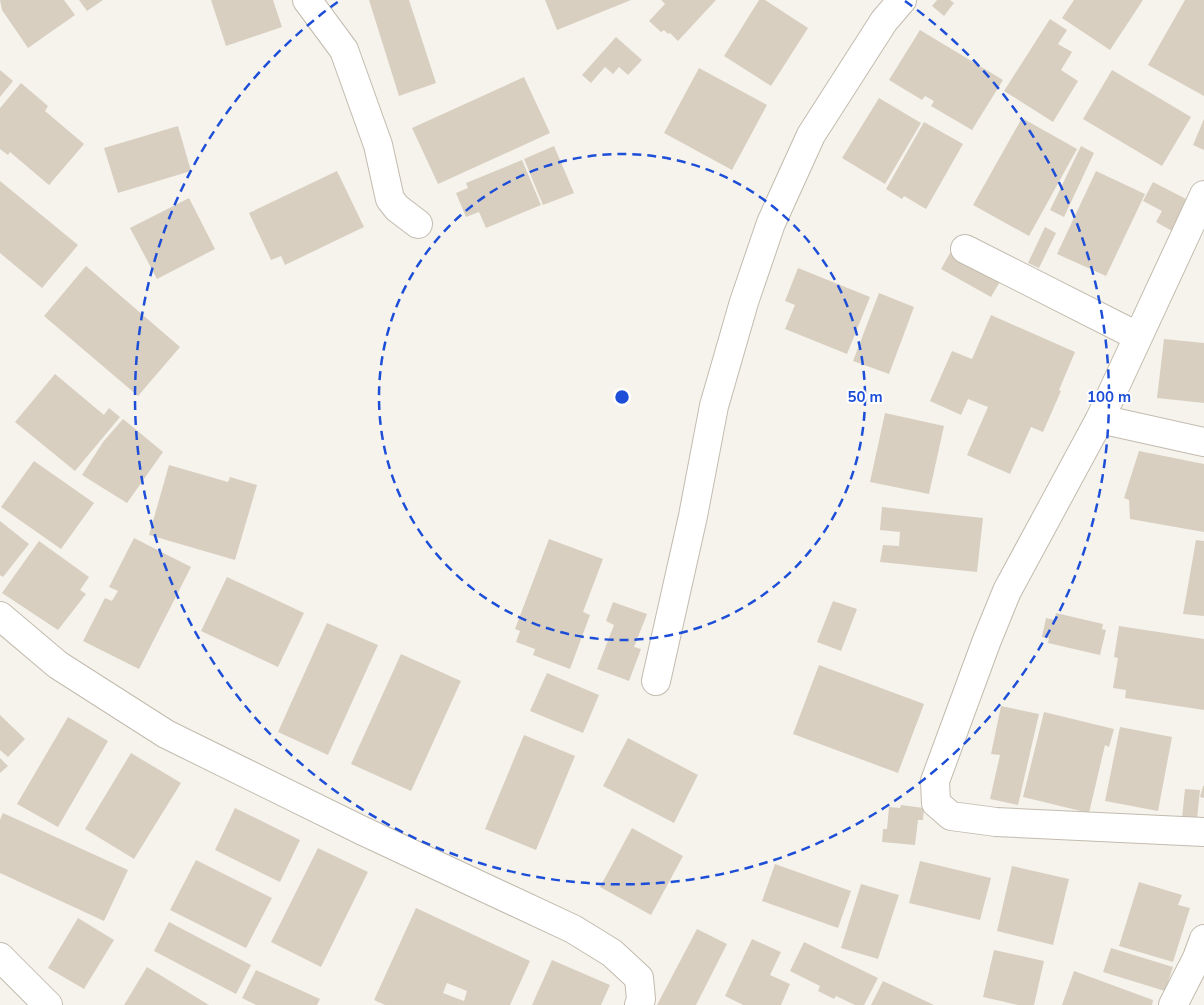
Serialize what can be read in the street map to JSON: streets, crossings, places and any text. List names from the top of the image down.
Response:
{
  "rings": ["50 m", "100 m"]
}
